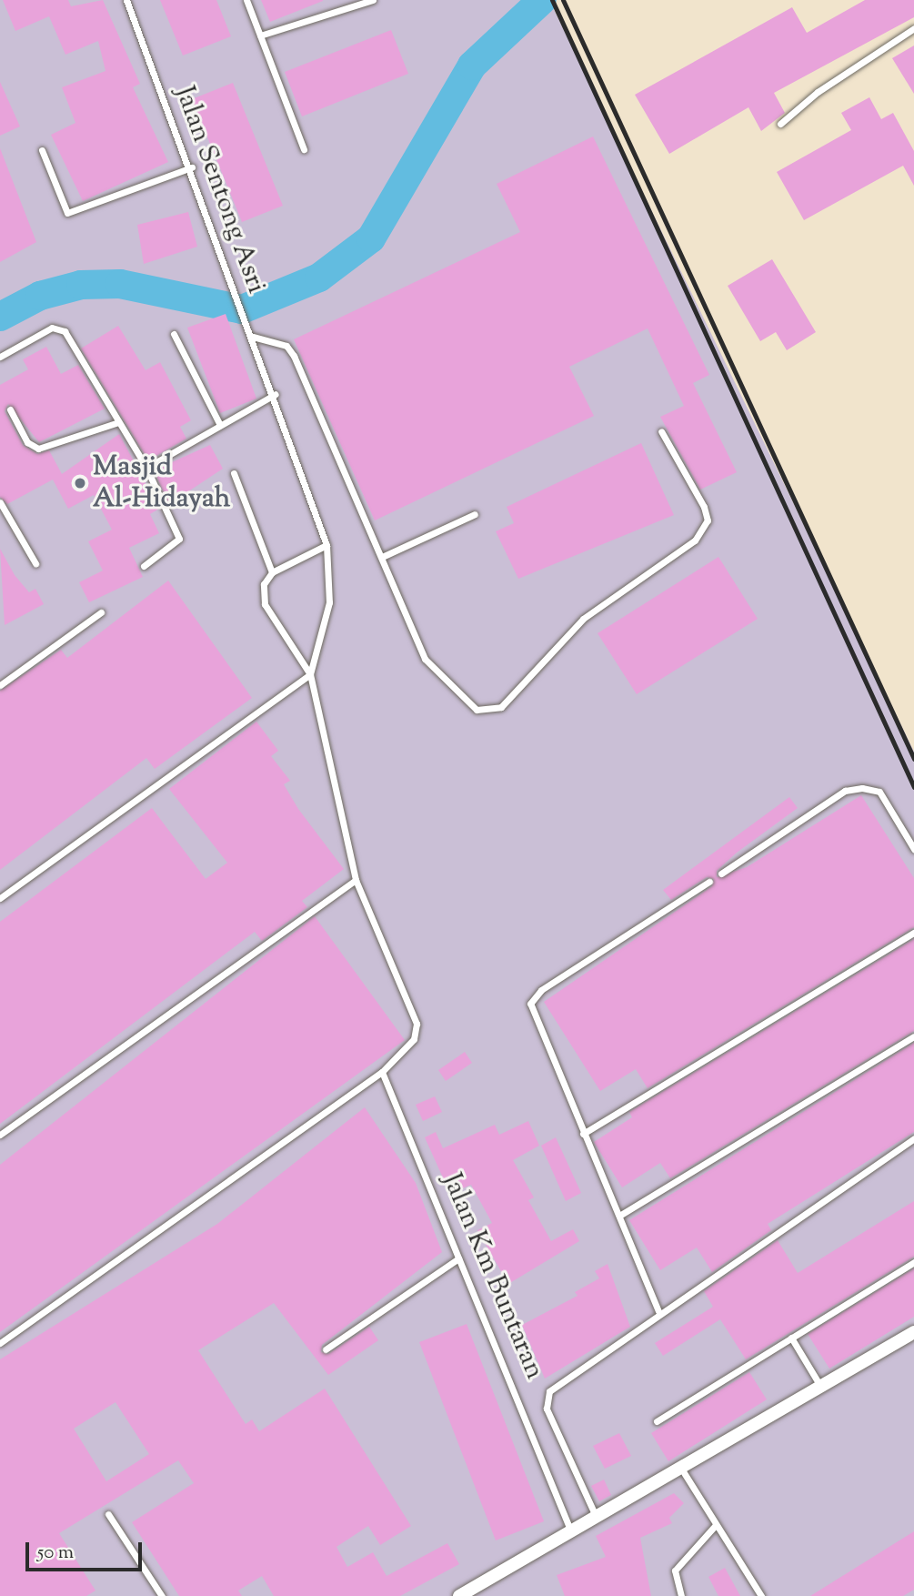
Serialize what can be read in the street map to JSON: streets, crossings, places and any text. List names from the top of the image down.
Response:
{
  "streets": {
    "lane": ["Jalan Sentong Asri", "Jalan Km Buntaran"]
  },
  "places": ["Masjid Al-Hidayah"],
  "scale_bar": "50 m"
}
